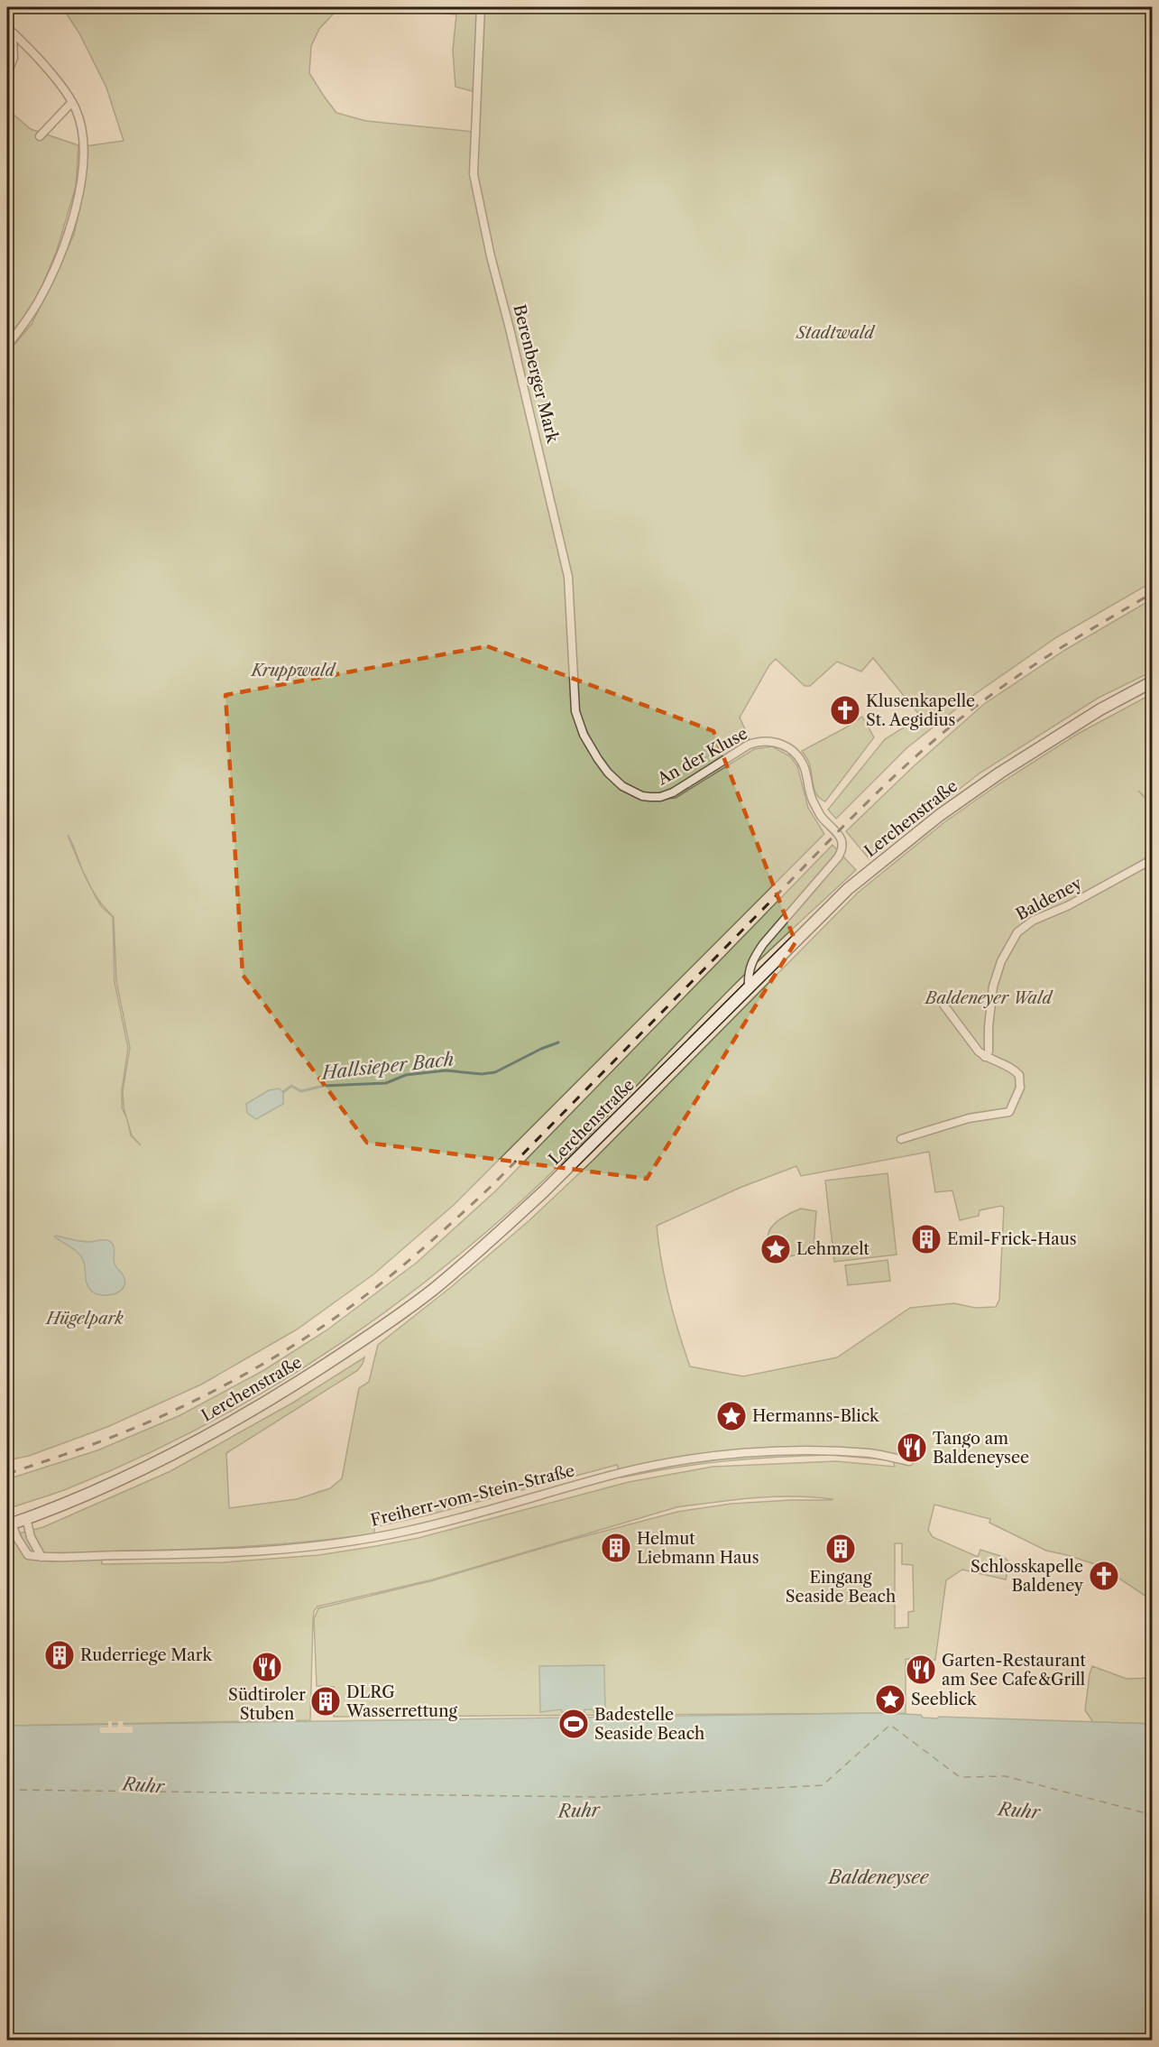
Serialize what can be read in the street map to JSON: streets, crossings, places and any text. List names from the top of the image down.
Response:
{
  "streets": {
    "main road": ["Lerchenstraße"],
    "street": [
      "Berenberger Mark",
      "An der Kluse",
      "Baldeney",
      "Freiherr-vom-Stein-Straße"
    ]
  },
  "crossings": [
    ["Berenberger Mark", "An der Kluse"],
    ["An der Kluse", "Lerchenstraße"]
  ],
  "water": ["Hallsieper Bach", "Ruhr", "Baldeneysee"],
  "parks": [
    "Stadtwald",
    "Kruppwald",
    "Baldeneyer Wald",
    "Hügelpark"
  ],
  "places": {
    "church": ["Klusenkapelle St. Aegidius", "Schlosskapelle Baldeney"],
    "building": [
      "Emil-Frick-Haus",
      "Helmut Liebmann Haus",
      "Eingang Seaside Beach",
      "Ruderriege Mark",
      "DLRG Wasserrettung"
    ],
    "place": ["Lehmzelt", "Hermanns-Blick", "Seeblick"],
    "restaurant": ["Tango am Baldeneysee", "Südtiroler Stuben", "Garten-Restaurant am See Cafe&Grill"],
    "sports": ["Badestelle Seaside Beach"]
  }
}
